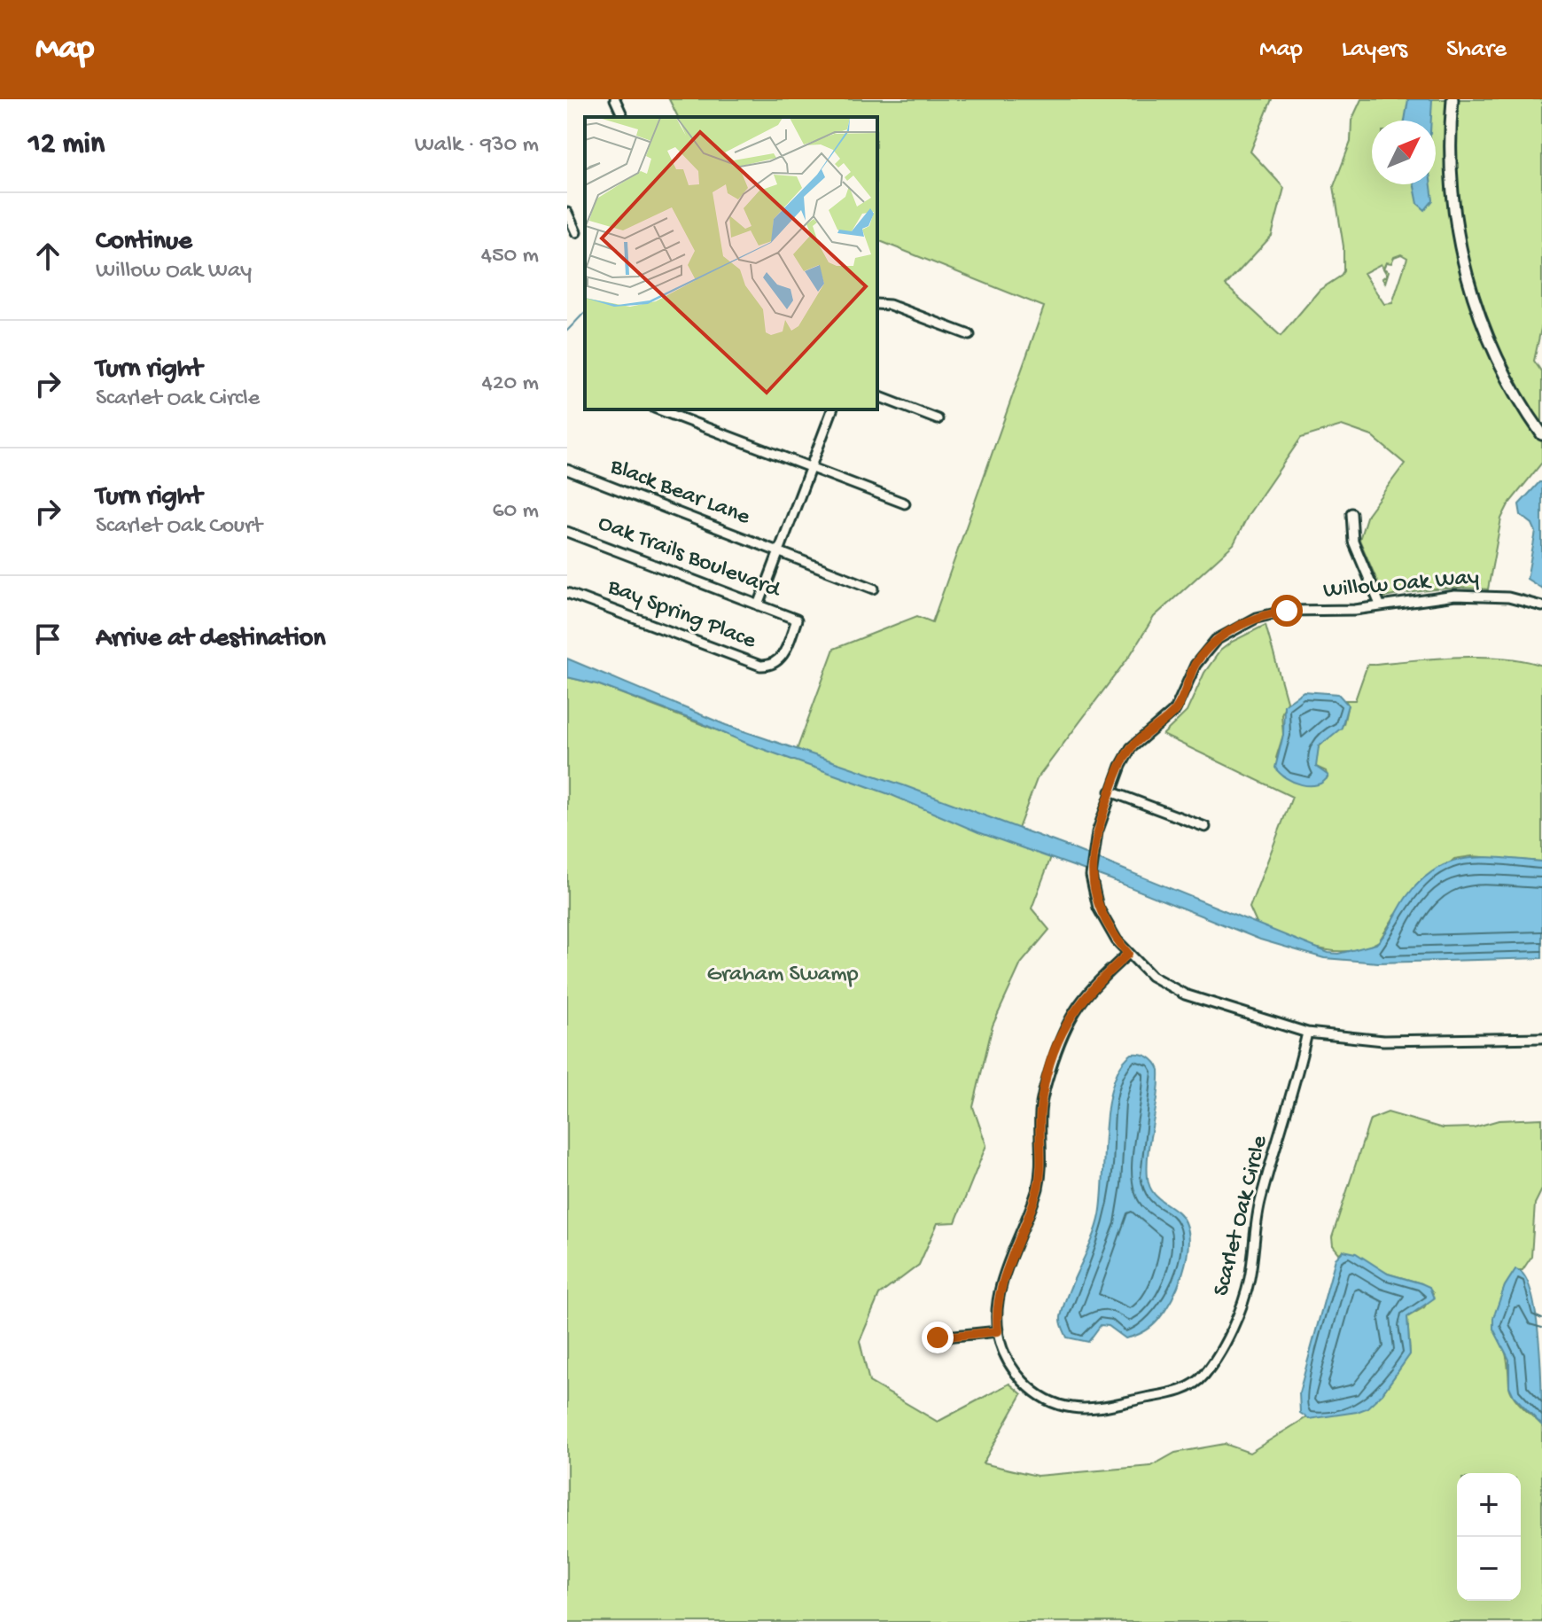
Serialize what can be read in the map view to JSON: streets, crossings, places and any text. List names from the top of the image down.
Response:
{
  "streets": {
    "street": [
      "Black Bear Lane",
      "Oak Trails Boulevard",
      "Willow Oak Way",
      "Bay Spring Place",
      "Scarlet Oak Circle"
    ]
  },
  "crossings": [
    ["Oak Trails Boulevard", "Bay Spring Place"],
    ["Willow Oak Way", "Scarlet Oak Circle"]
  ],
  "parks": ["Graham Swamp"],
  "north": "top right",
  "page": {
    "header": "Map",
    "nav": ["Map", "Layers", "Share"],
    "heading": ["12 min", "Walk · 930 m"],
    "list": [
      ["Continue", "Willow Oak Way", "450 m"],
      ["Turn right", "Scarlet Oak Circle", "420 m"],
      ["Turn right", "Scarlet Oak Court", "60 m"],
      "Arrive at destination"
    ],
    "map_buttons": ["+", "−"]
  }
}
